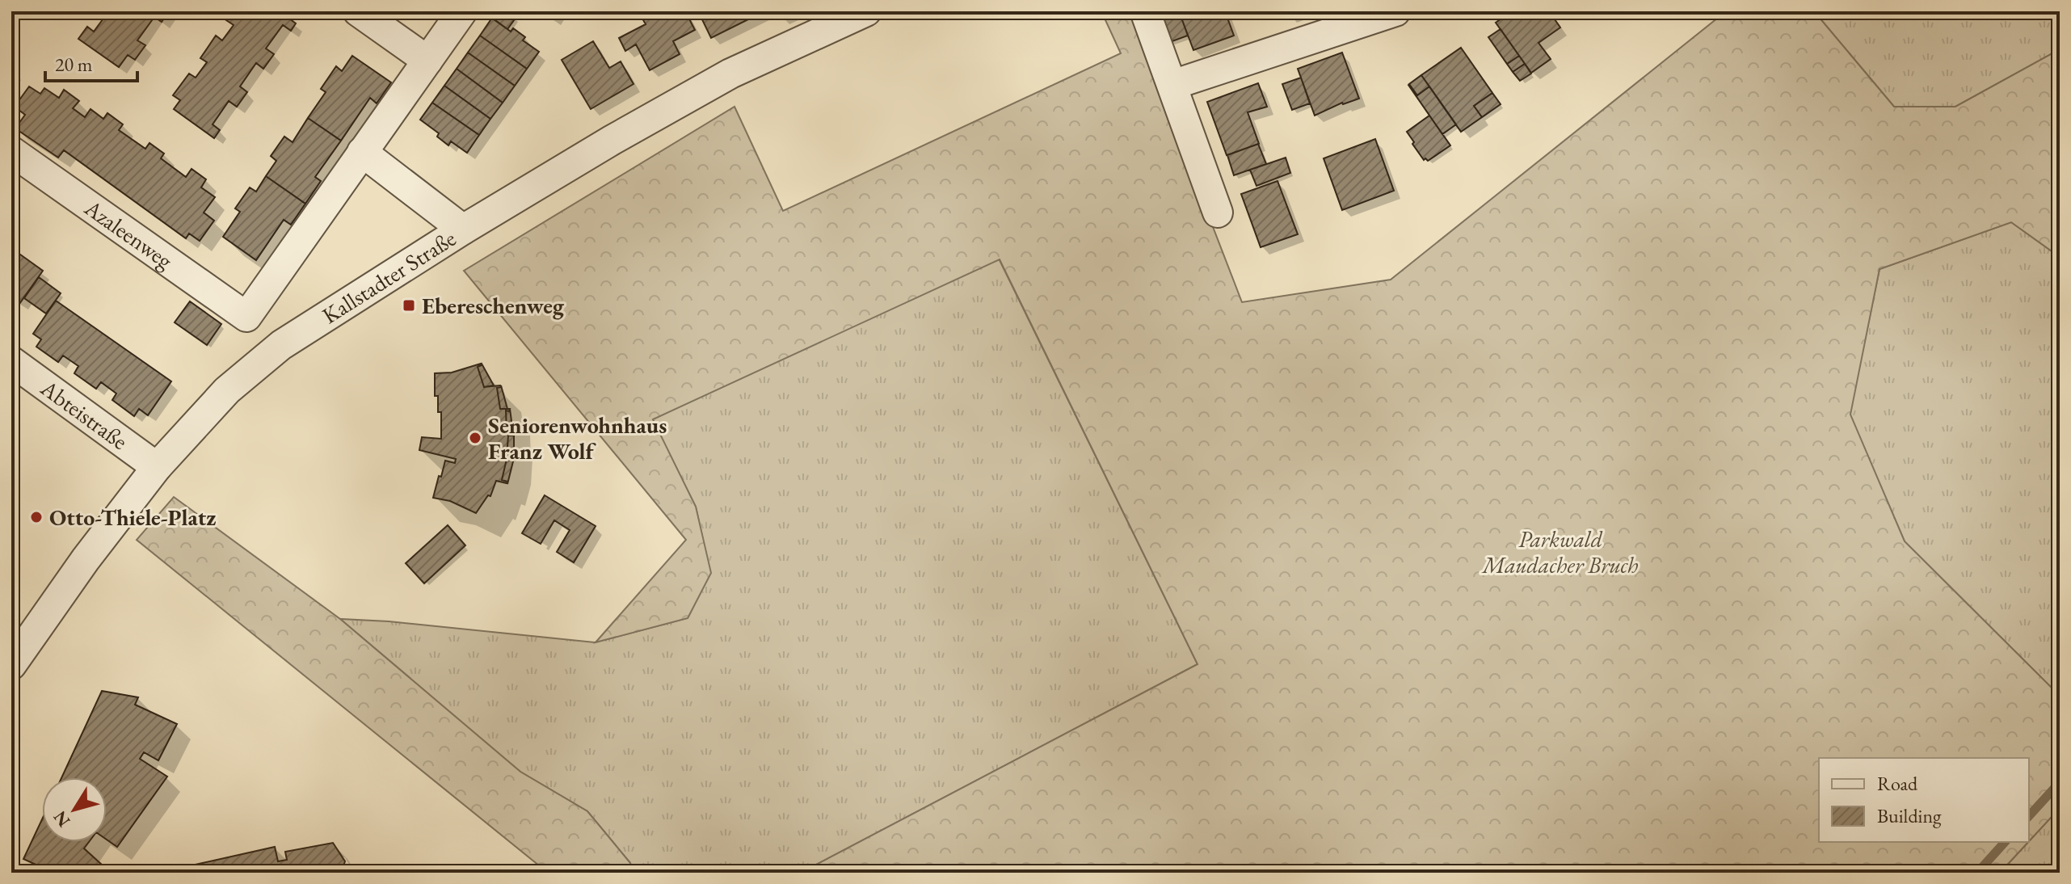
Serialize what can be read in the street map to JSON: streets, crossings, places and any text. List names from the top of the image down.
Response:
{
  "streets": {
    "street": ["Azaleenweg", "Kallstadter Straße", "Abteistraße"]
  },
  "crossings": [
    ["Kallstadter Straße", "Abteistraße"]
  ],
  "parks": ["Parkwald Maudacher Bruch"],
  "places": {
    "transit": ["Ebereschenweg"],
    "other": ["Seniorenwohnhaus Franz Wolf", "Otto-Thiele-Platz"]
  },
  "legend": ["Road", "Building"],
  "scale_bar": "20 m",
  "north": "bottom left"
}
